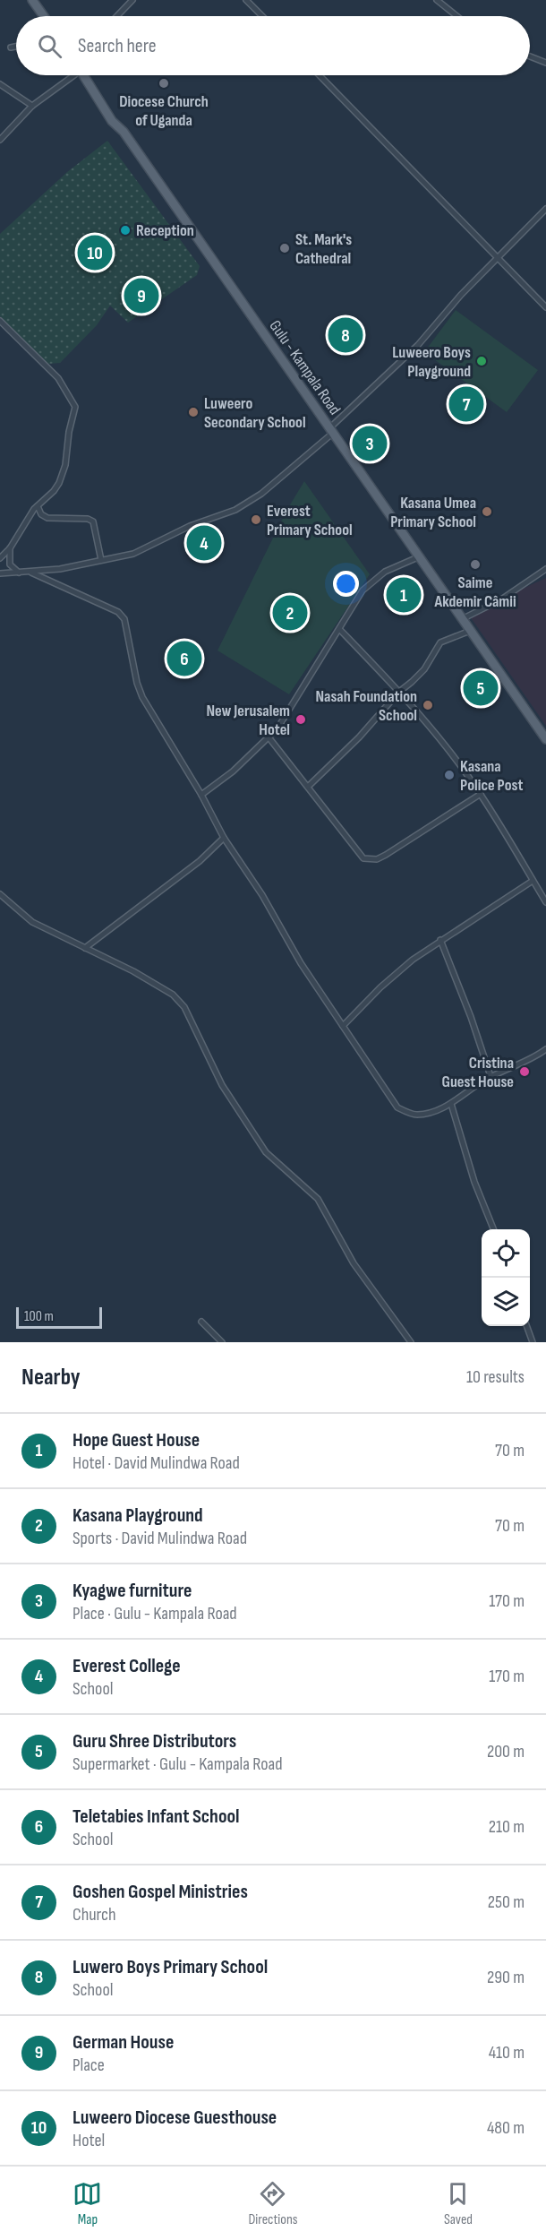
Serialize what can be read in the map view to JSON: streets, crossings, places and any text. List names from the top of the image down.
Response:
{
  "streets": {
    "main road": ["Gulu - Kampala Road"]
  },
  "places": [
    "Diocese Church of Uganda",
    "Reception",
    "St. Mark's Cathedral",
    "Luweero Boys Playground",
    "Luweero Secondary School",
    "Kasana Umea Primary School",
    "Everest Primary School",
    "Saime Akdemir Câmii",
    "Nasah Foundation School",
    "New Jerusalem Hotel",
    "Kasana Police Post",
    "Cristina Guest House"
  ],
  "scale_bar": "100 m",
  "page": {
    "search": "Search here",
    "pins": [
      "10",
      "9",
      "8",
      "7",
      "3",
      "4",
      "1",
      "2",
      "6",
      "5"
    ],
    "scale": "100 m",
    "heading": ["Nearby", "10 results"],
    "list": [
      {
        "mark": "1",
        "name": "Hope Guest House",
        "note": "Hotel · David Mulindwa Road",
        "value": "70 m"
      },
      {
        "mark": "2",
        "name": "Kasana Playground",
        "note": "Sports · David Mulindwa Road",
        "value": "70 m"
      },
      {
        "mark": "3",
        "name": "Kyagwe furniture",
        "note": "Place · Gulu - Kampala Road",
        "value": "170 m"
      },
      {
        "mark": "4",
        "name": "Everest College",
        "note": "School",
        "value": "170 m"
      },
      {
        "mark": "5",
        "name": "Guru Shree Distributors",
        "note": "Supermarket · Gulu - Kampala Road",
        "value": "200 m"
      },
      {
        "mark": "6",
        "name": "Teletabies Infant School",
        "note": "School",
        "value": "210 m"
      },
      {
        "mark": "7",
        "name": "Goshen Gospel Ministries",
        "note": "Church",
        "value": "250 m"
      },
      {
        "mark": "8",
        "name": "Luwero Boys Primary School",
        "note": "School",
        "value": "290 m"
      },
      {
        "mark": "9",
        "name": "German House",
        "note": "Place",
        "value": "410 m"
      },
      {
        "mark": "10",
        "name": "Luweero Diocese Guesthouse",
        "note": "Hotel",
        "value": "480 m"
      }
    ],
    "nav": ["Map", "Directions", "Saved"]
  }
}
